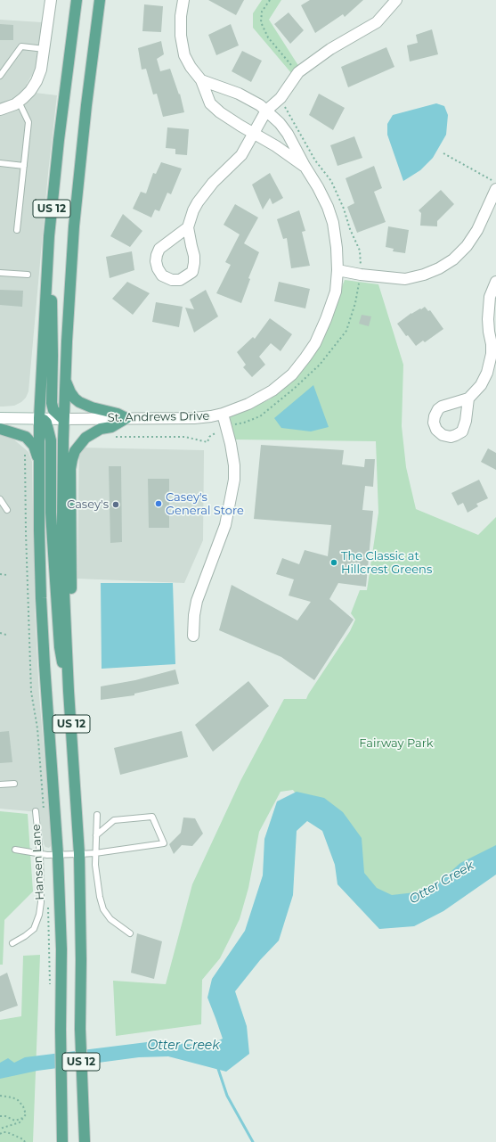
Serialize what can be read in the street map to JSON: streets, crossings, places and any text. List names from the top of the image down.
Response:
{
  "streets": {
    "main road": ["US 12"],
    "street": ["St. Andrews Drive"],
    "lane": ["Hansen Lane"]
  },
  "crossings": [
    ["US 12", "St. Andrews Drive"]
  ],
  "water": ["Otter Creek"],
  "parks": ["Fairway Park"],
  "places": ["Casey's General Store", "Casey's", "The Classic at Hillcrest Greens"]
}
